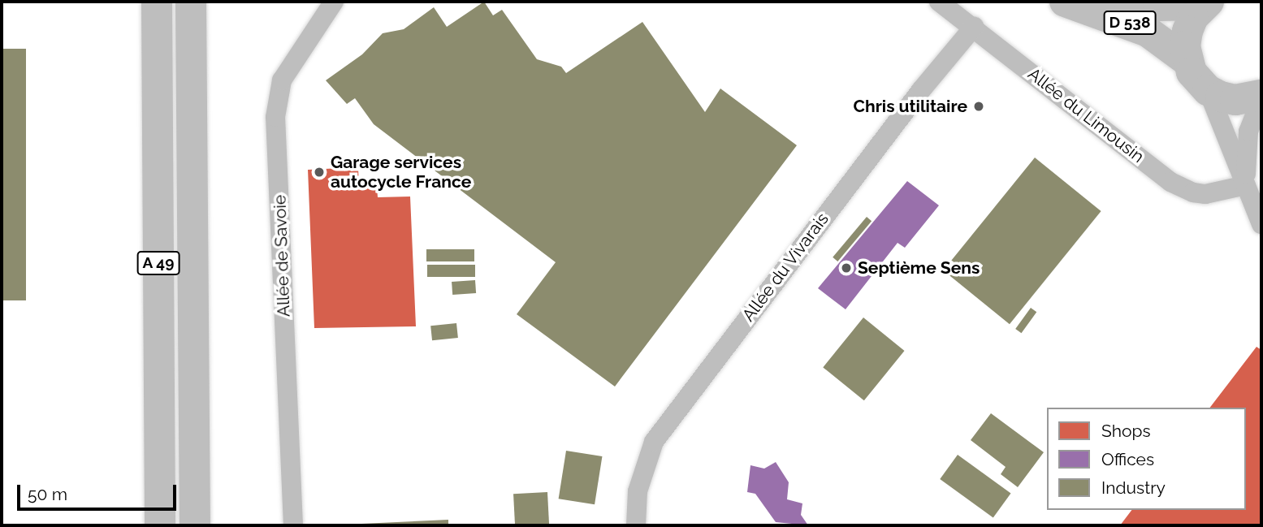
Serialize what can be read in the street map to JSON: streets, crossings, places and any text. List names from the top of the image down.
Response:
{
  "streets": {
    "main road": ["D 538", "A 49"],
    "street": ["Allée du Limousin", "Allée de Savoie", "Allée du Vivarais"]
  },
  "crossings": [
    ["Allée du Limousin", "Allée du Vivarais"]
  ],
  "places": ["Chris utilitaire", "Garage services autocycle France", "Septième Sens"],
  "legend": ["Shops", "Offices", "Industry"],
  "scale_bar": "50 m"
}
